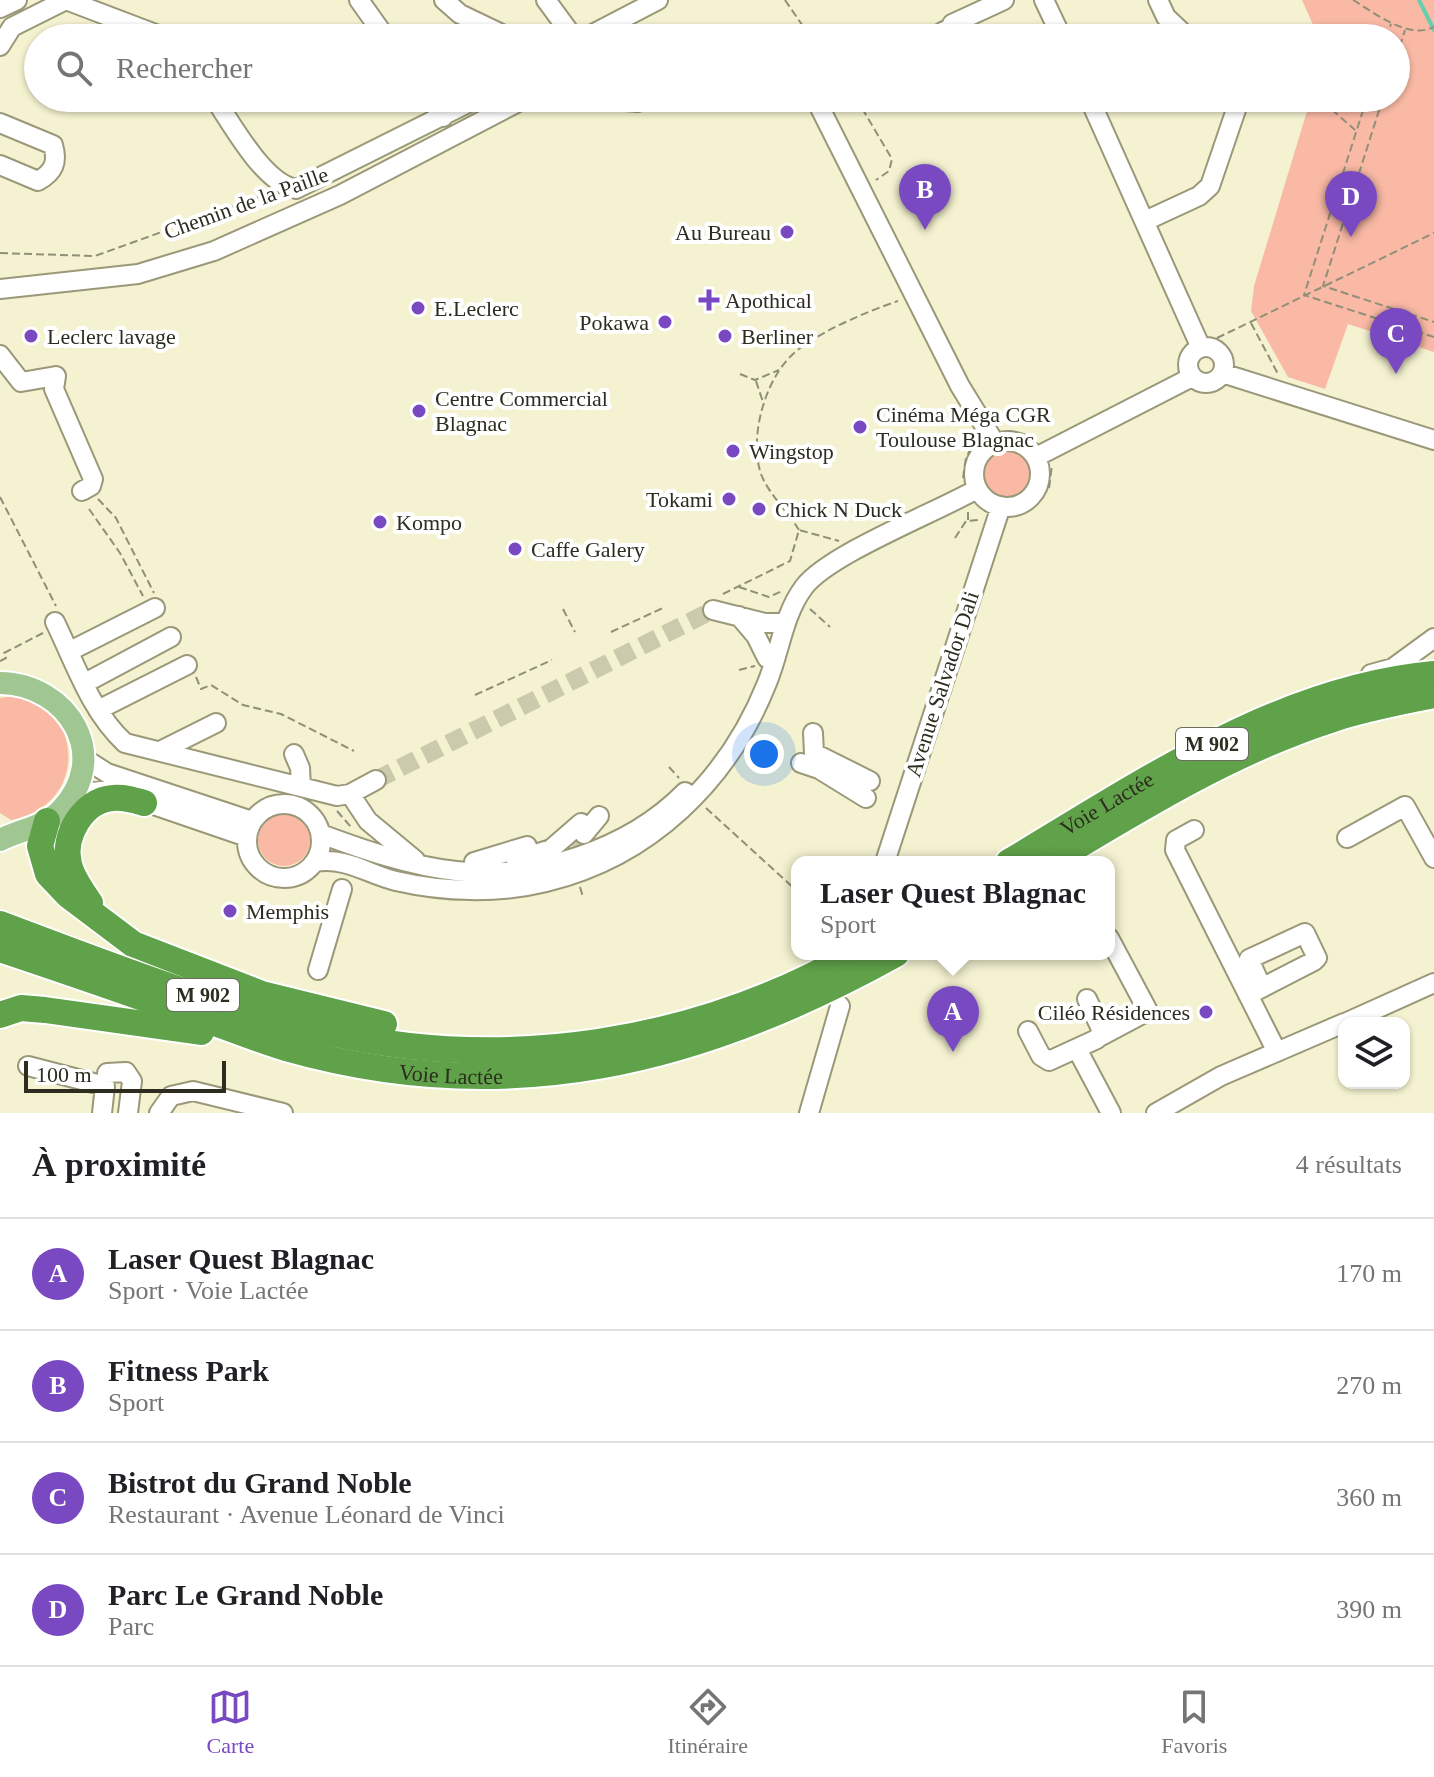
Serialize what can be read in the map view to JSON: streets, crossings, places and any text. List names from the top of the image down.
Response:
{
  "streets": {
    "highway": ["M 902", "Voie Lactée"],
    "street": ["Chemin de la Paille", "Avenue Salvador Dali"]
  },
  "places": {
    "other": [
      "Au Bureau",
      "E.Leclerc",
      "Pokawa",
      "Leclerc lavage",
      "Berliner",
      "Centre Commercial Blagnac",
      "Cinéma Méga CGR Toulouse Blagnac",
      "Wingstop",
      "Tokami",
      "Chick N Duck",
      "Kompo",
      "Caffe Galery",
      "Memphis",
      "Ciléo Résidences"
    ],
    "health": ["Apothical"]
  },
  "scale_bar": "100 m",
  "page": {
    "search": "Rechercher",
    "pins": [
      "B",
      "D",
      "C",
      "A"
    ],
    "popup": ["Laser Quest Blagnac", "Sport"],
    "scale": "100 m",
    "heading": ["À proximité", "4 résultats"],
    "list": [
      {
        "mark": "A",
        "name": "Laser Quest Blagnac",
        "note": "Sport · Voie Lactée",
        "value": "170 m"
      },
      {
        "mark": "B",
        "name": "Fitness Park",
        "note": "Sport",
        "value": "270 m"
      },
      {
        "mark": "C",
        "name": "Bistrot du Grand Noble",
        "note": "Restaurant · Avenue Léonard de Vinci",
        "value": "360 m"
      },
      {
        "mark": "D",
        "name": "Parc Le Grand Noble",
        "note": "Parc",
        "value": "390 m"
      }
    ],
    "nav": ["Carte", "Itinéraire", "Favoris"]
  }
}
